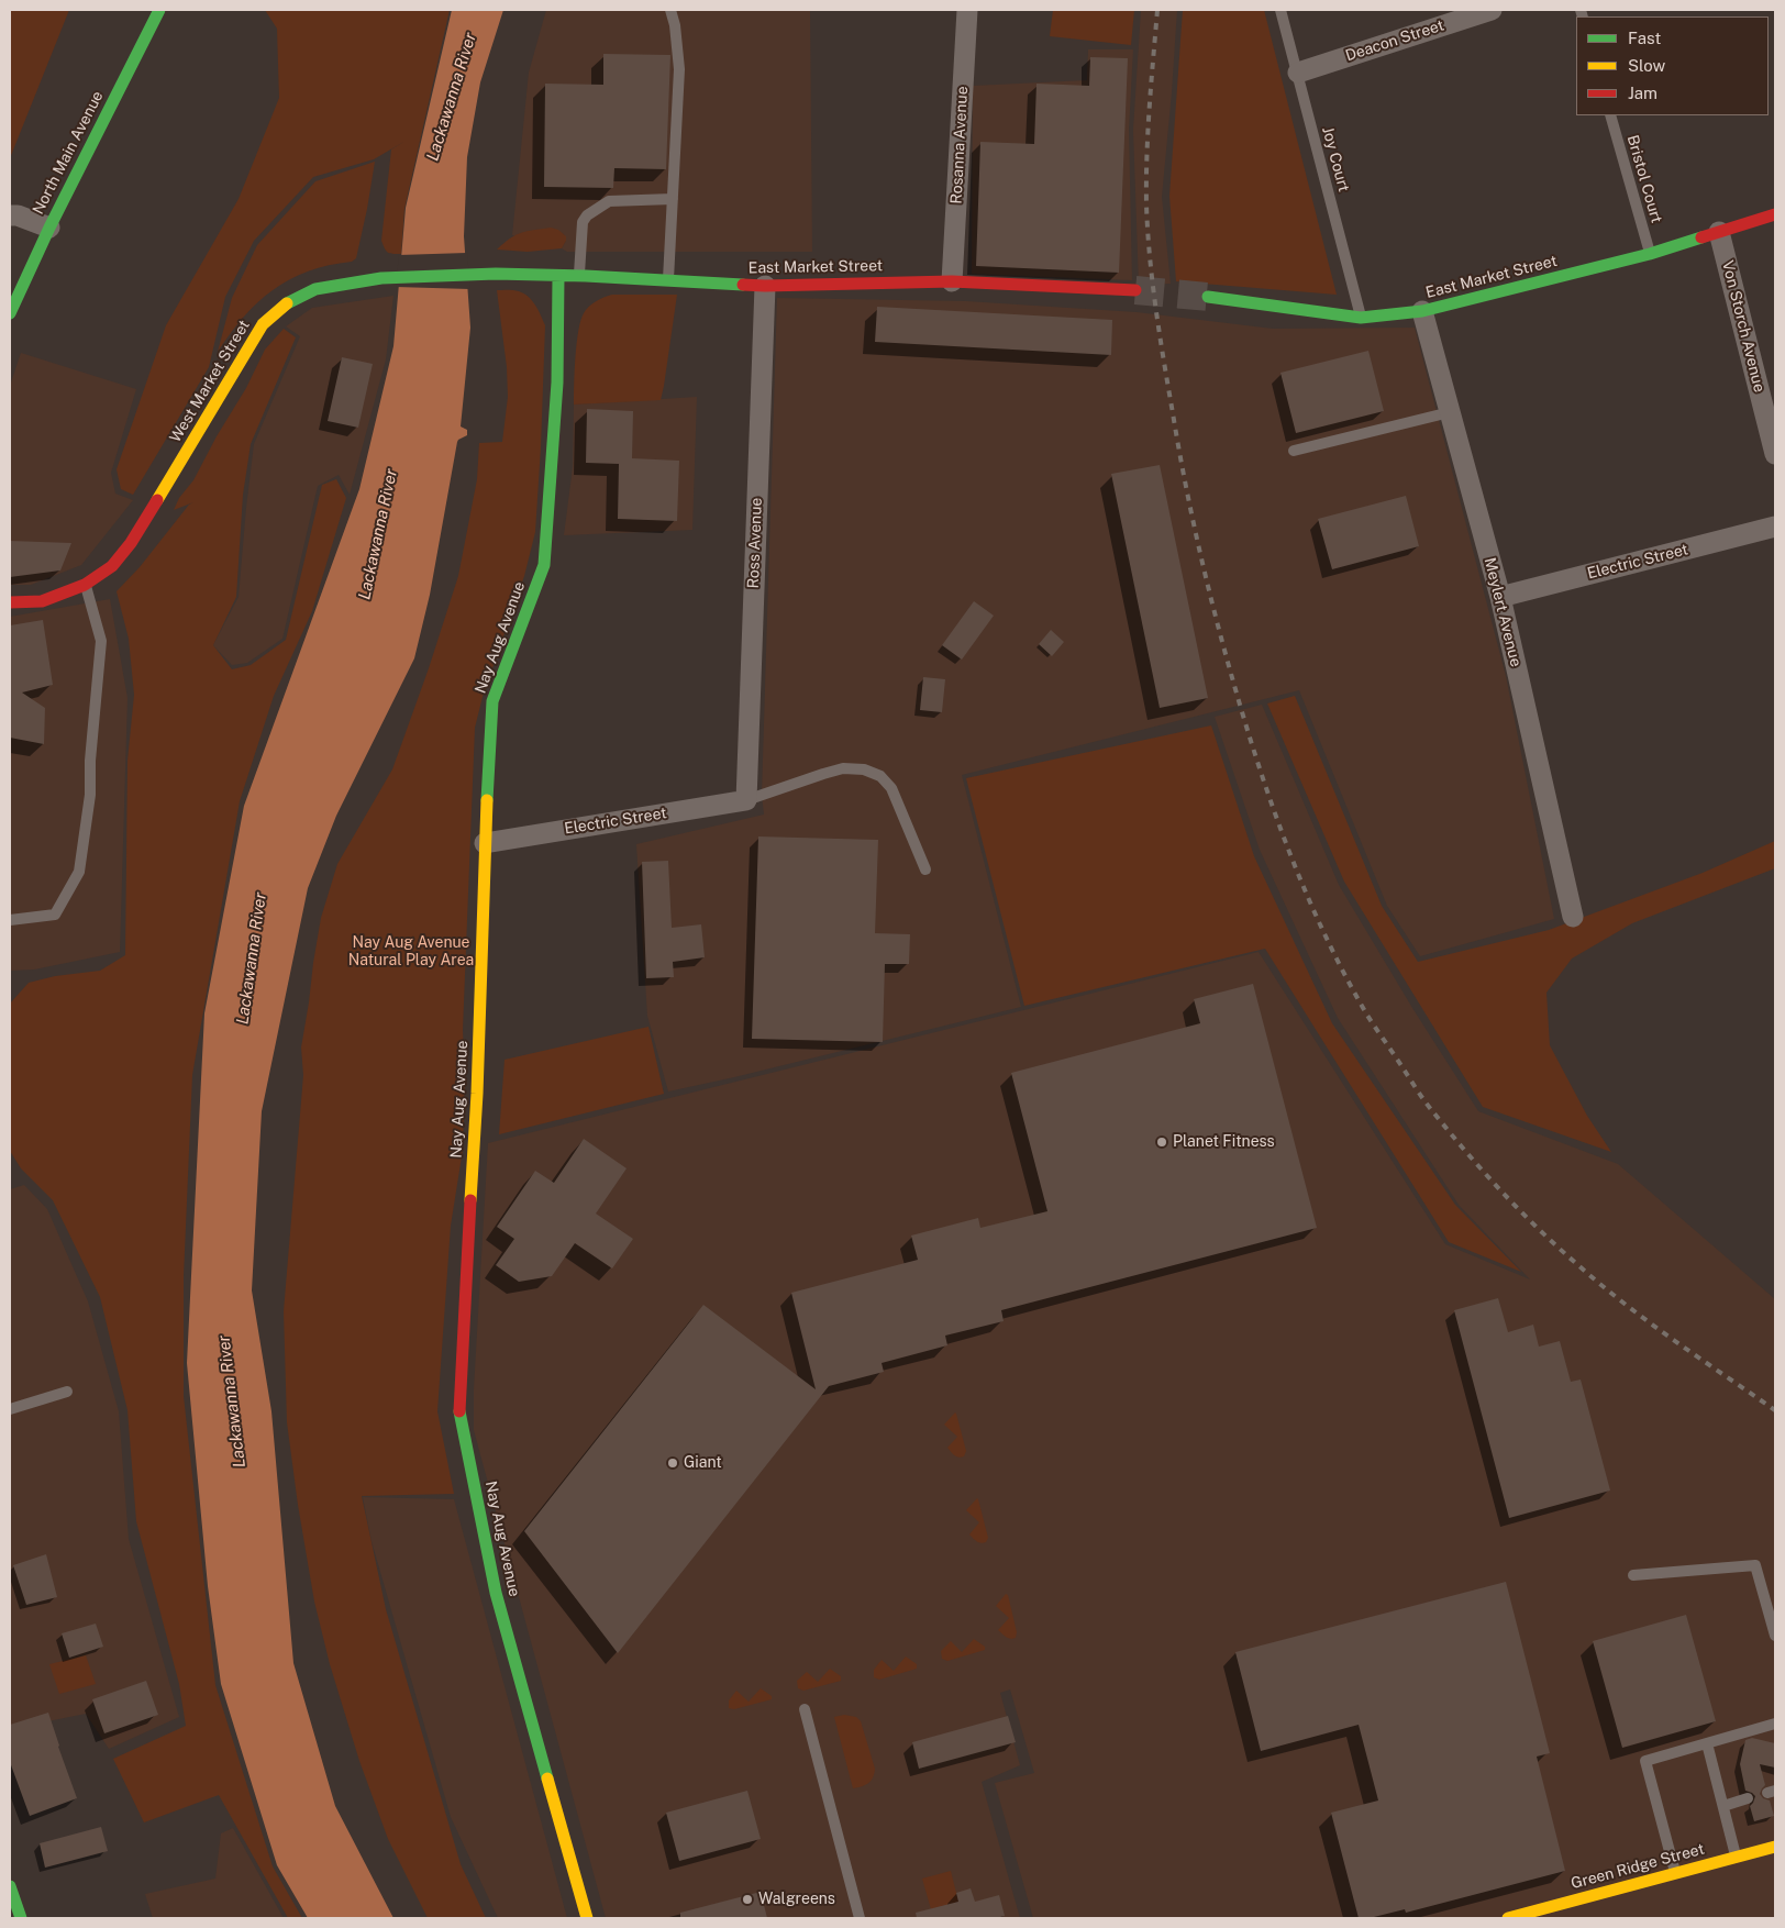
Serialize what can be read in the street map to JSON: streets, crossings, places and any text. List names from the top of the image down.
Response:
{
  "streets": {
    "street": [
      "Deacon Street",
      "Rosanna Avenue",
      "North Main Avenue",
      "East Market Street",
      "Von Storch Avenue",
      "West Market Street",
      "Ross Avenue",
      "Electric Street",
      "Meylert Avenue",
      "Nay Aug Avenue",
      "Green Ridge Street"
    ],
    "lane": ["Joy Court", "Bristol Court"]
  },
  "crossings": [
    ["Deacon Street", "Joy Court"],
    ["Rosanna Avenue", "East Market Street"],
    ["Joy Court", "East Market Street"],
    ["Bristol Court", "East Market Street"],
    ["East Market Street", "Von Storch Avenue"],
    ["East Market Street", "West Market Street"],
    ["East Market Street", "Ross Avenue"],
    ["East Market Street", "Meylert Avenue"],
    ["East Market Street", "Nay Aug Avenue"],
    ["Ross Avenue", "Electric Street"],
    ["Electric Street", "Meylert Avenue"],
    ["Electric Street", "Nay Aug Avenue"]
  ],
  "water": ["Lackawanna River"],
  "parks": ["Nay Aug Avenue Natural Play Area"],
  "places": ["Planet Fitness", "Giant", "Walgreens"],
  "legend": ["Fast", "Slow", "Jam"]
}
